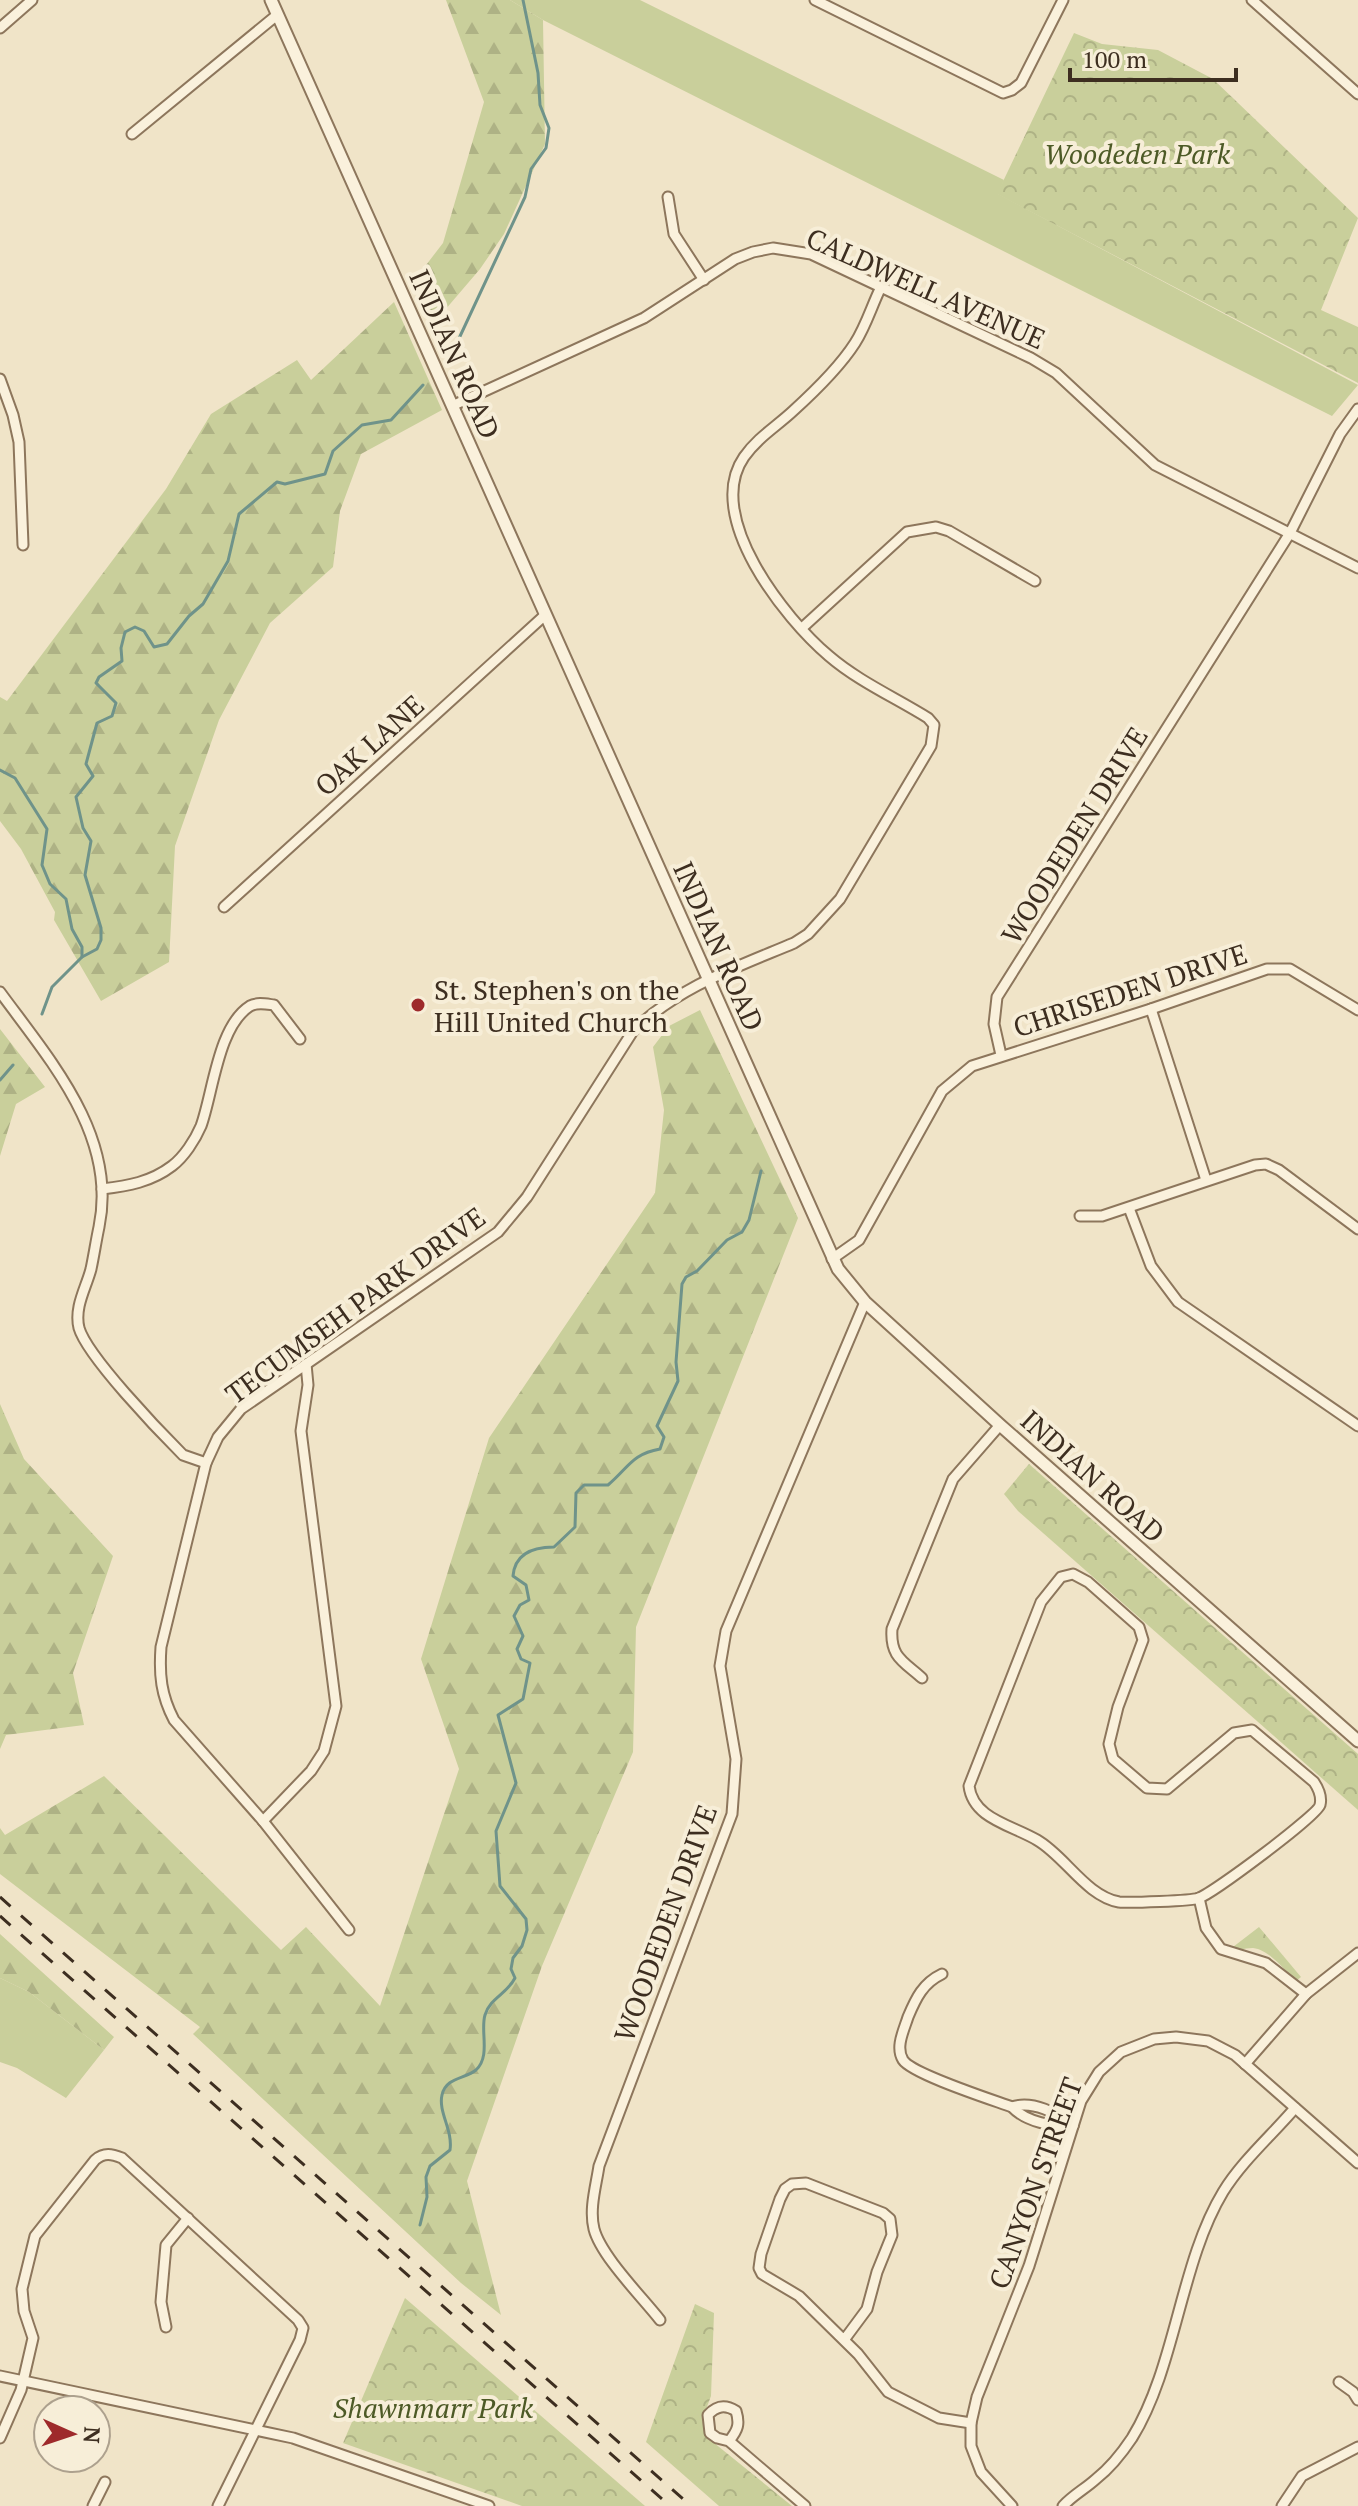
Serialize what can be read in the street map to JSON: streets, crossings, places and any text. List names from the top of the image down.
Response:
{
  "streets": {
    "street": [
      "CALDWELL AVENUE",
      "INDIAN ROAD",
      "OAK LANE",
      "WOODEDEN DRIVE",
      "CHRISEDEN DRIVE",
      "TECUMSEH PARK DRIVE",
      "CANYON STREET"
    ]
  },
  "crossings": [
    ["CALDWELL AVENUE", "INDIAN ROAD"],
    ["CALDWELL AVENUE", "WOODEDEN DRIVE"],
    ["CALDWELL AVENUE", "TECUMSEH PARK DRIVE"],
    ["INDIAN ROAD", "OAK LANE"],
    ["INDIAN ROAD", "WOODEDEN DRIVE"],
    ["INDIAN ROAD", "TECUMSEH PARK DRIVE"],
    ["WOODEDEN DRIVE", "CHRISEDEN DRIVE"]
  ],
  "parks": ["Woodeden Park", "Shawnmarr Park"],
  "places": ["St. Stephen's on the Hill United Church"],
  "scale_bar": "100 m",
  "north": "right"
}
